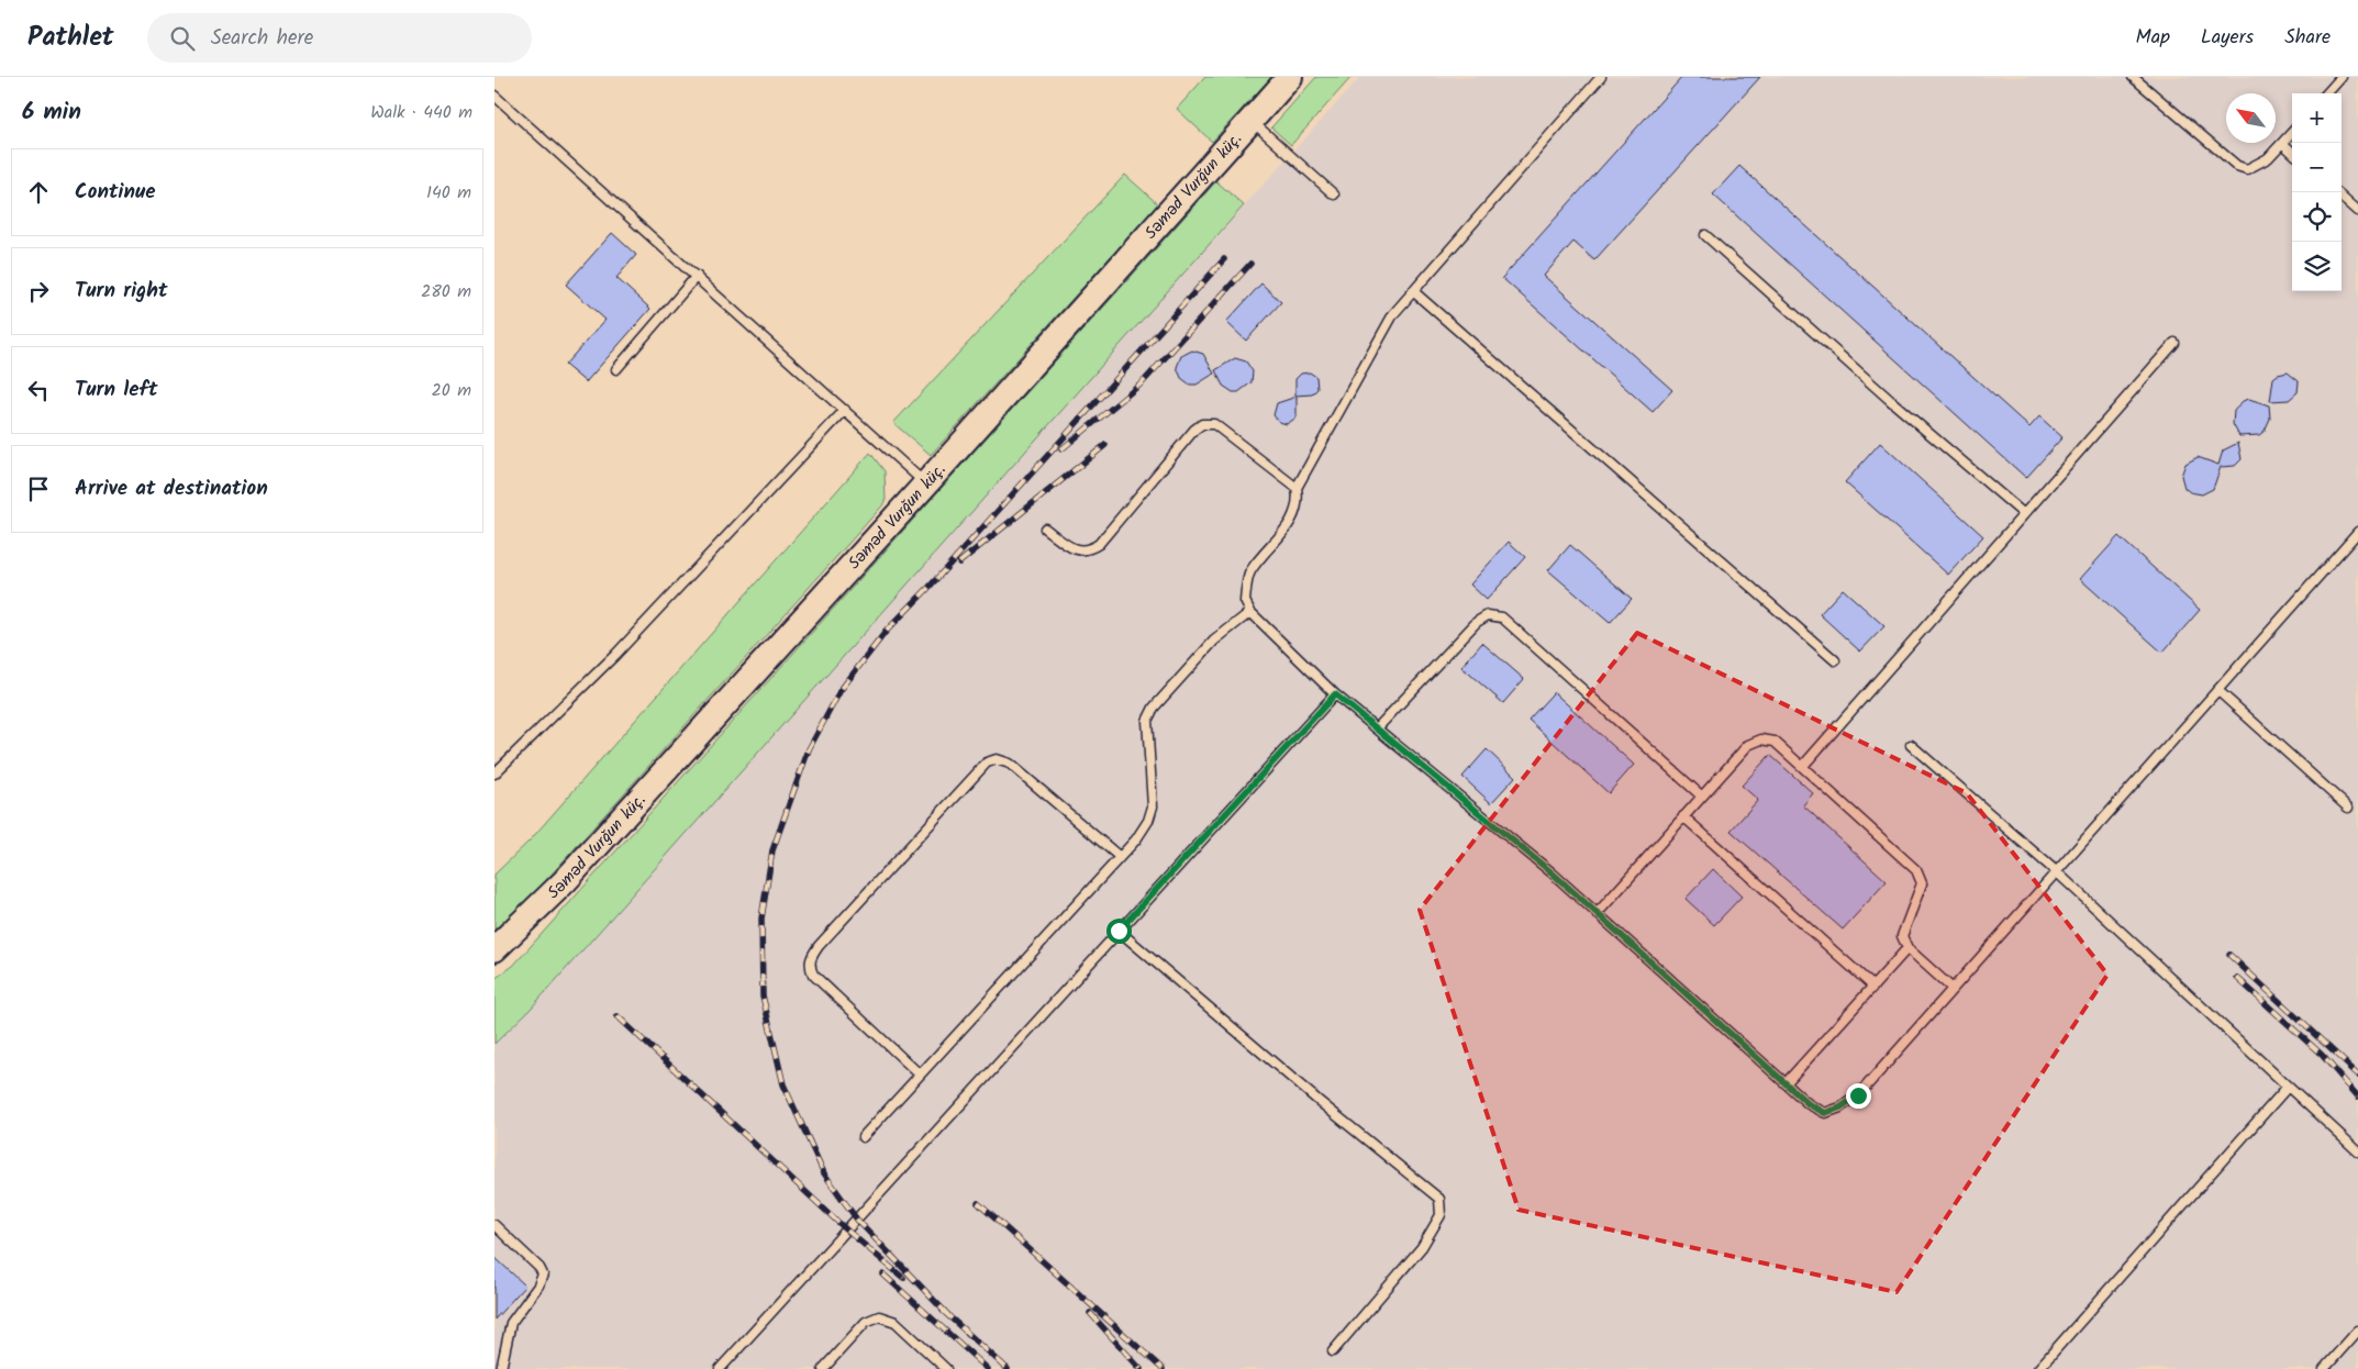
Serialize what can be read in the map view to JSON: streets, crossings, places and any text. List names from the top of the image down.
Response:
{
  "streets": {
    "main road": ["Səməd Vurğun küç."]
  },
  "north": "top left",
  "page": {
    "header": "Pathlet",
    "search": "Search here",
    "nav": ["Map", "Layers", "Share"],
    "heading": ["6 min", "Walk · 440 m"],
    "map_buttons": ["+", "−"],
    "list": [
      ["Continue", "140 m"],
      ["Turn right", "280 m"],
      ["Turn left", "20 m"],
      "Arrive at destination"
    ]
  }
}
